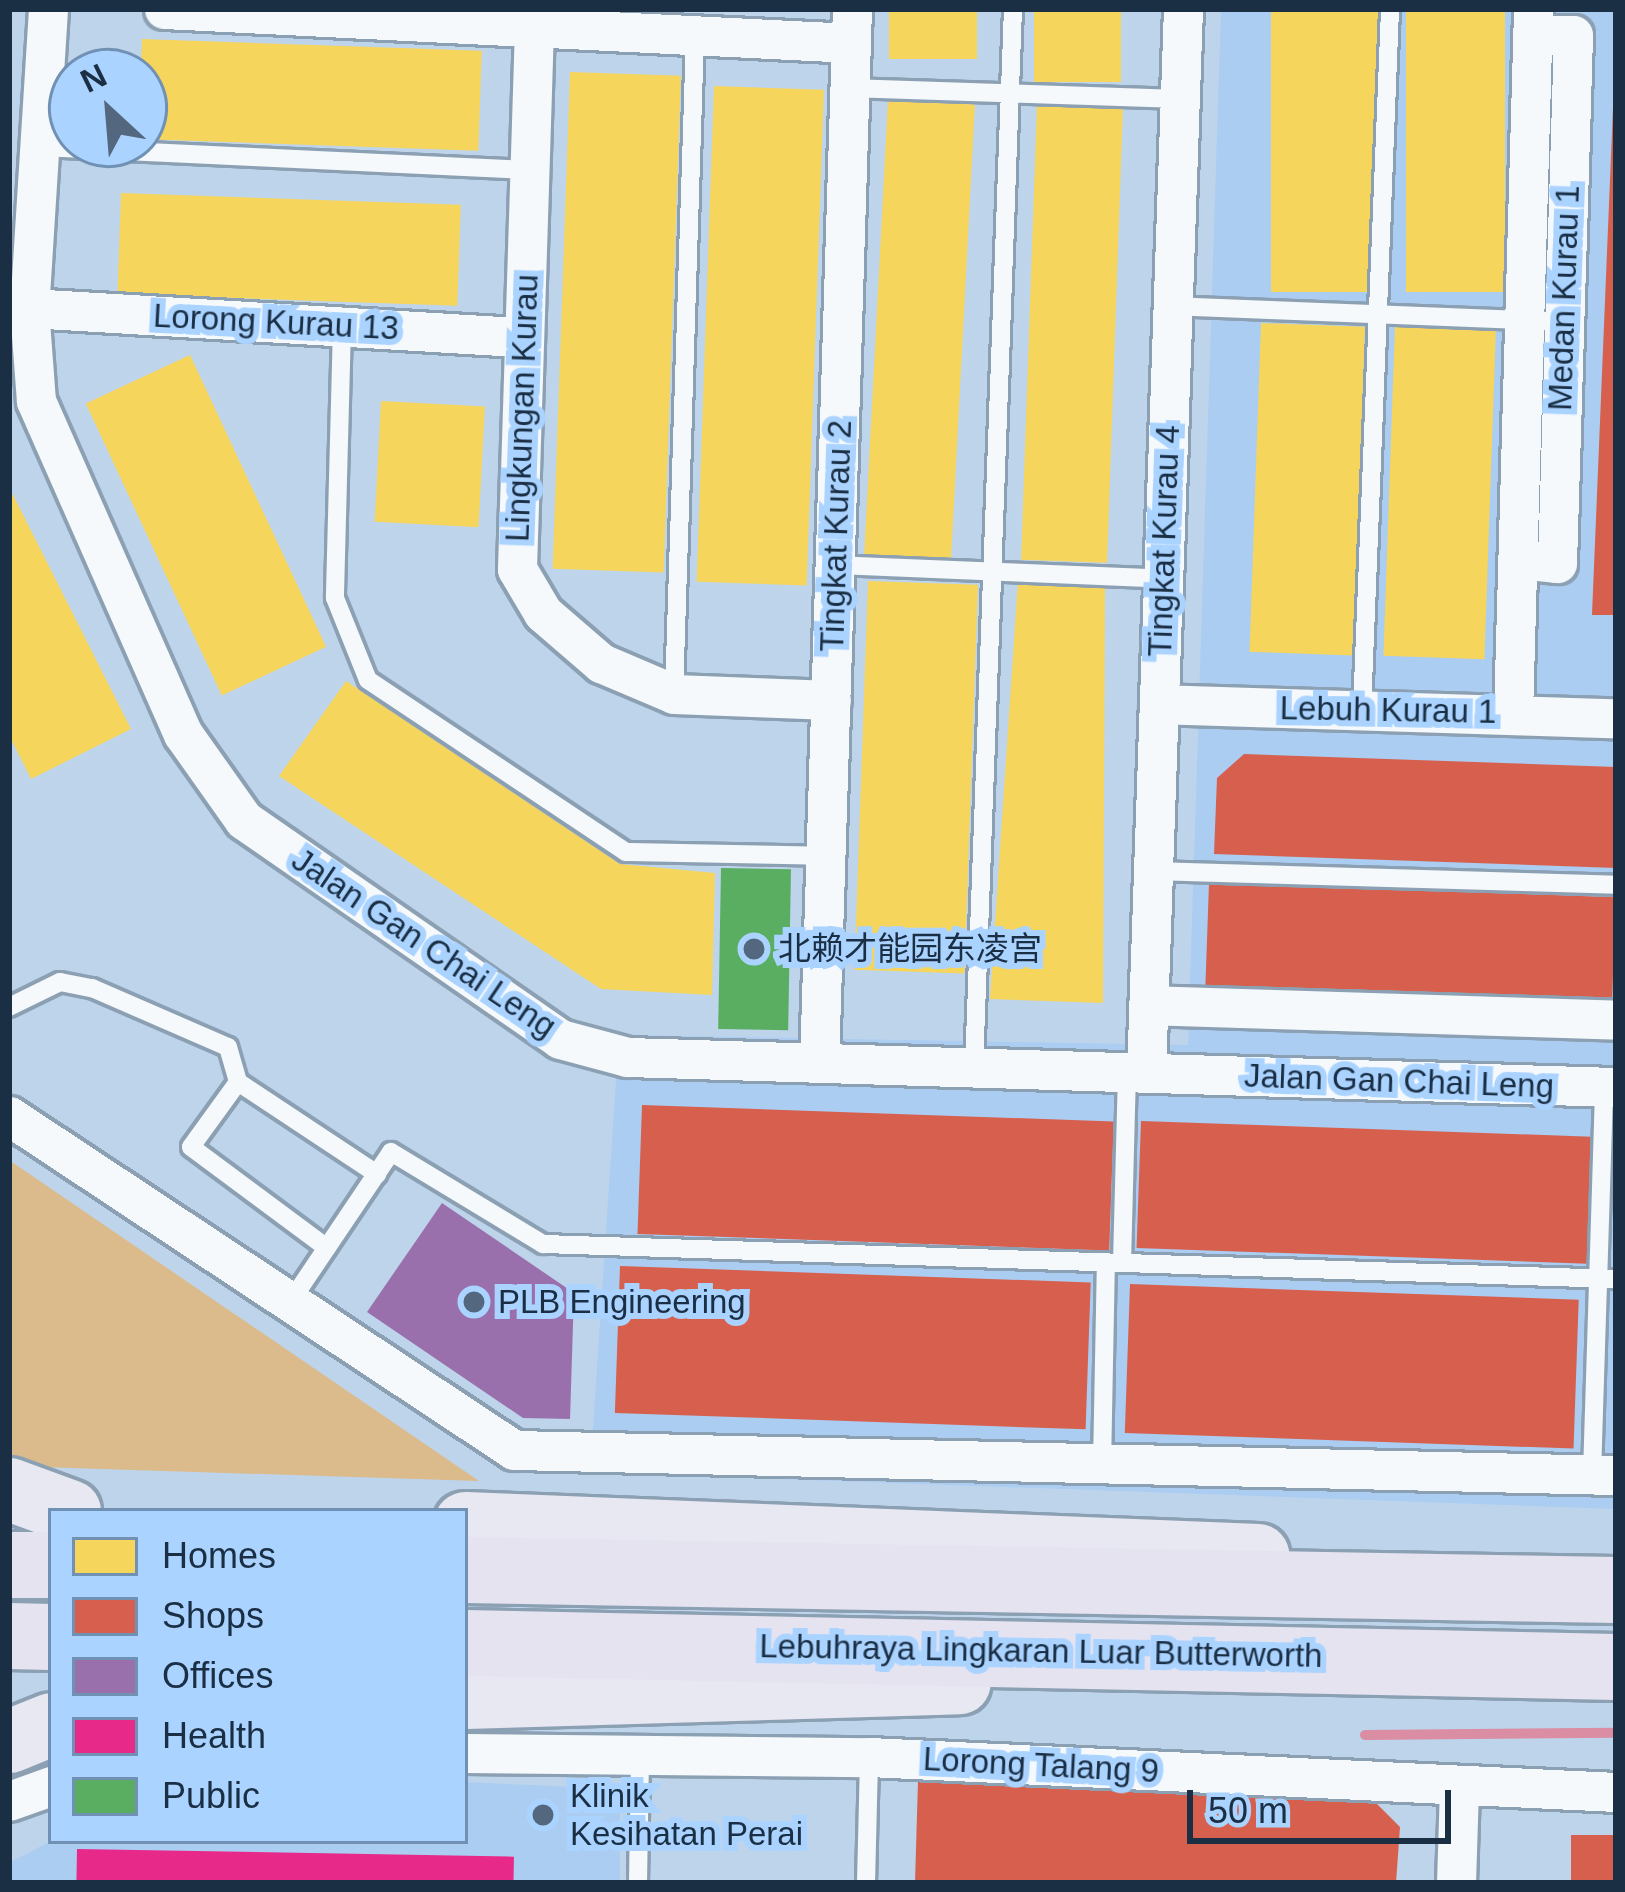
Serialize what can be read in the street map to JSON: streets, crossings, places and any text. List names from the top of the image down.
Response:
{
  "streets": {
    "highway": ["Lebuhraya Lingkaran Luar Butterworth"],
    "street": [
      "Medan Kurau 1",
      "Lorong Kurau 13",
      "Lingkungan Kurau",
      "Tingkat Kurau 2",
      "Tingkat Kurau 4",
      "Lebuh Kurau 1",
      "Jalan Gan Chai Leng",
      "Lorong Talang 9"
    ]
  },
  "crossings": [
    ["Medan Kurau 1", "Lebuh Kurau 1"],
    ["Lorong Kurau 13", "Lingkungan Kurau"],
    ["Lorong Kurau 13", "Jalan Gan Chai Leng"],
    ["Lingkungan Kurau", "Tingkat Kurau 2"],
    ["Tingkat Kurau 2", "Jalan Gan Chai Leng"],
    ["Tingkat Kurau 4", "Lebuh Kurau 1"],
    ["Tingkat Kurau 4", "Jalan Gan Chai Leng"]
  ],
  "places": ["北赖才能园东凌宫", "PLB Engineering", "Klinik Kesihatan Perai"],
  "legend": [
    "Homes",
    "Shops",
    "Offices",
    "Health",
    "Public"
  ],
  "scale_bar": "50 m",
  "north": "top left"
}
